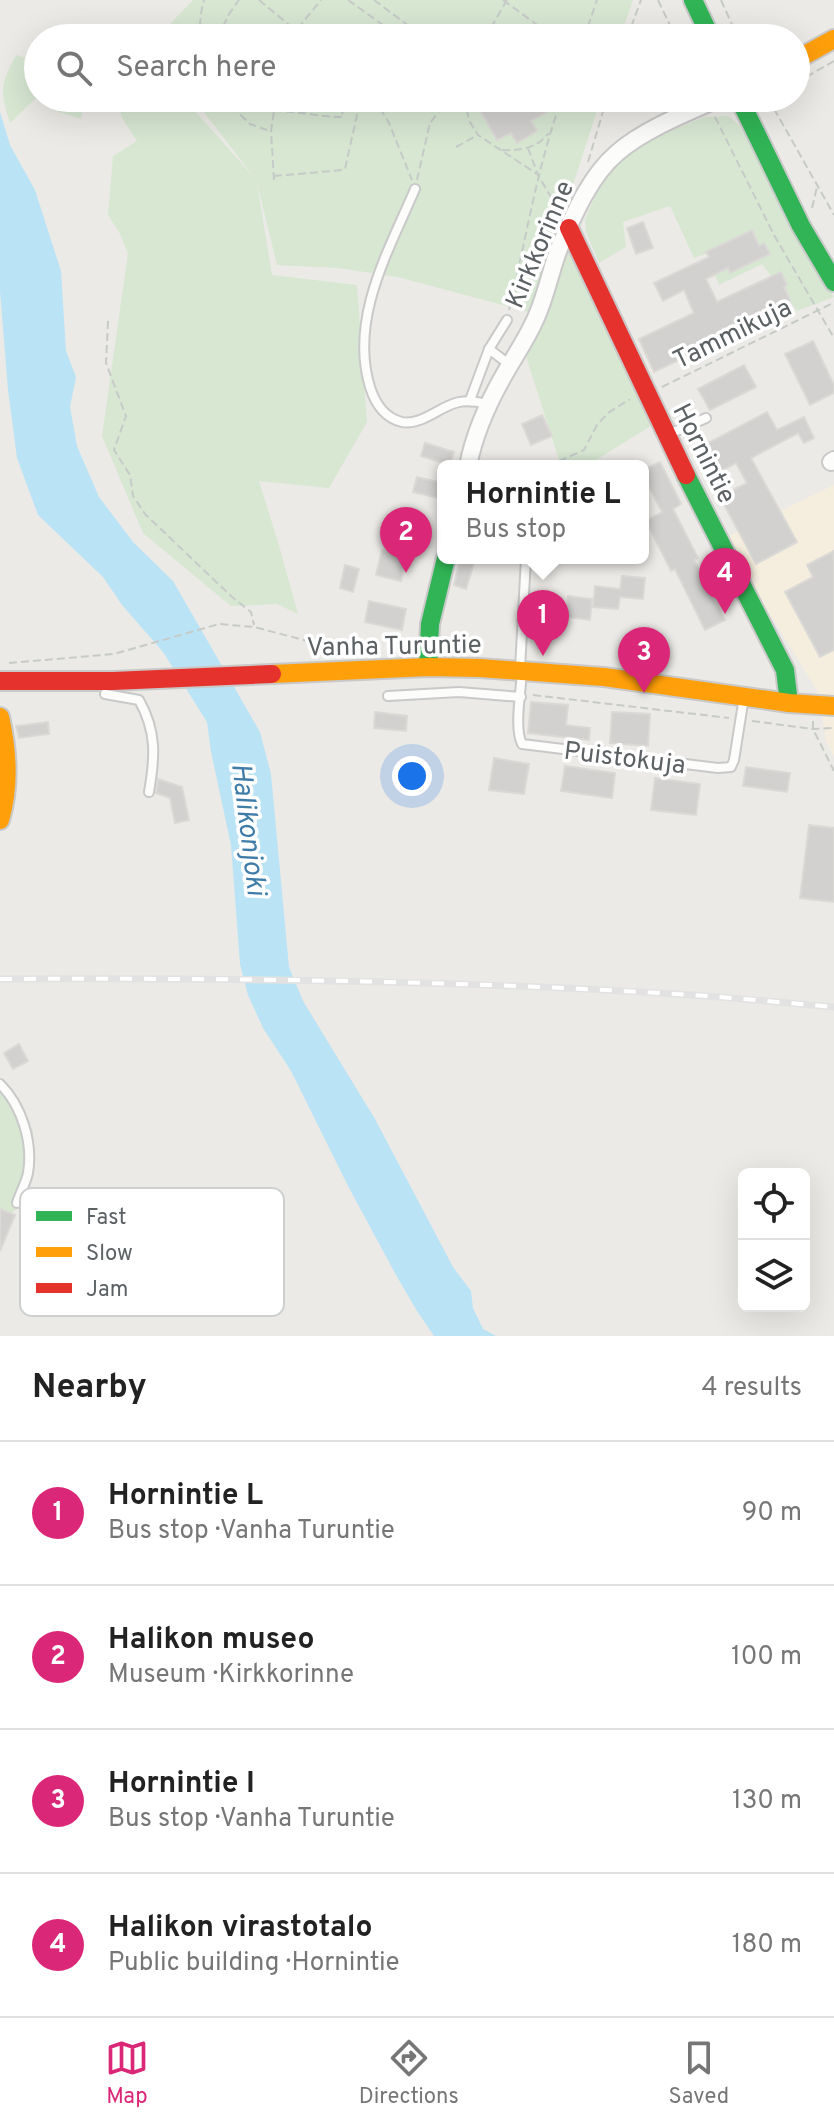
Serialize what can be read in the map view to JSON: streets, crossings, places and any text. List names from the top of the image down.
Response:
{
  "streets": {
    "street": ["Kirkkorinne", "Hornintie", "Vanha Turuntie"],
    "lane": ["Puistokuja"],
    "path": ["Tammikuja"]
  },
  "crossings": [
    ["Kirkkorinne", "Hornintie"],
    ["Tammikuja", "Hornintie"],
    ["Hornintie", "Vanha Turuntie"],
    ["Vanha Turuntie", "Puistokuja"]
  ],
  "water": ["Halikonjoki"],
  "legend": ["Fast", "Slow", "Jam"],
  "page": {
    "search": "Search here",
    "popup": ["Hornintie L", "Bus stop"],
    "pins": [
      "2",
      "4",
      "1",
      "3"
    ],
    "heading": ["Nearby", "4 results"],
    "list": [
      {
        "mark": "1",
        "name": "Hornintie L",
        "note": "Bus stop · Vanha Turuntie",
        "value": "90 m"
      },
      {
        "mark": "2",
        "name": "Halikon museo",
        "note": "Museum · Kirkkorinne",
        "value": "100 m"
      },
      {
        "mark": "3",
        "name": "Hornintie I",
        "note": "Bus stop · Vanha Turuntie",
        "value": "130 m"
      },
      {
        "mark": "4",
        "name": "Halikon virastotalo",
        "note": "Public building · Hornintie",
        "value": "180 m"
      }
    ],
    "nav": ["Map", "Directions", "Saved"]
  }
}
